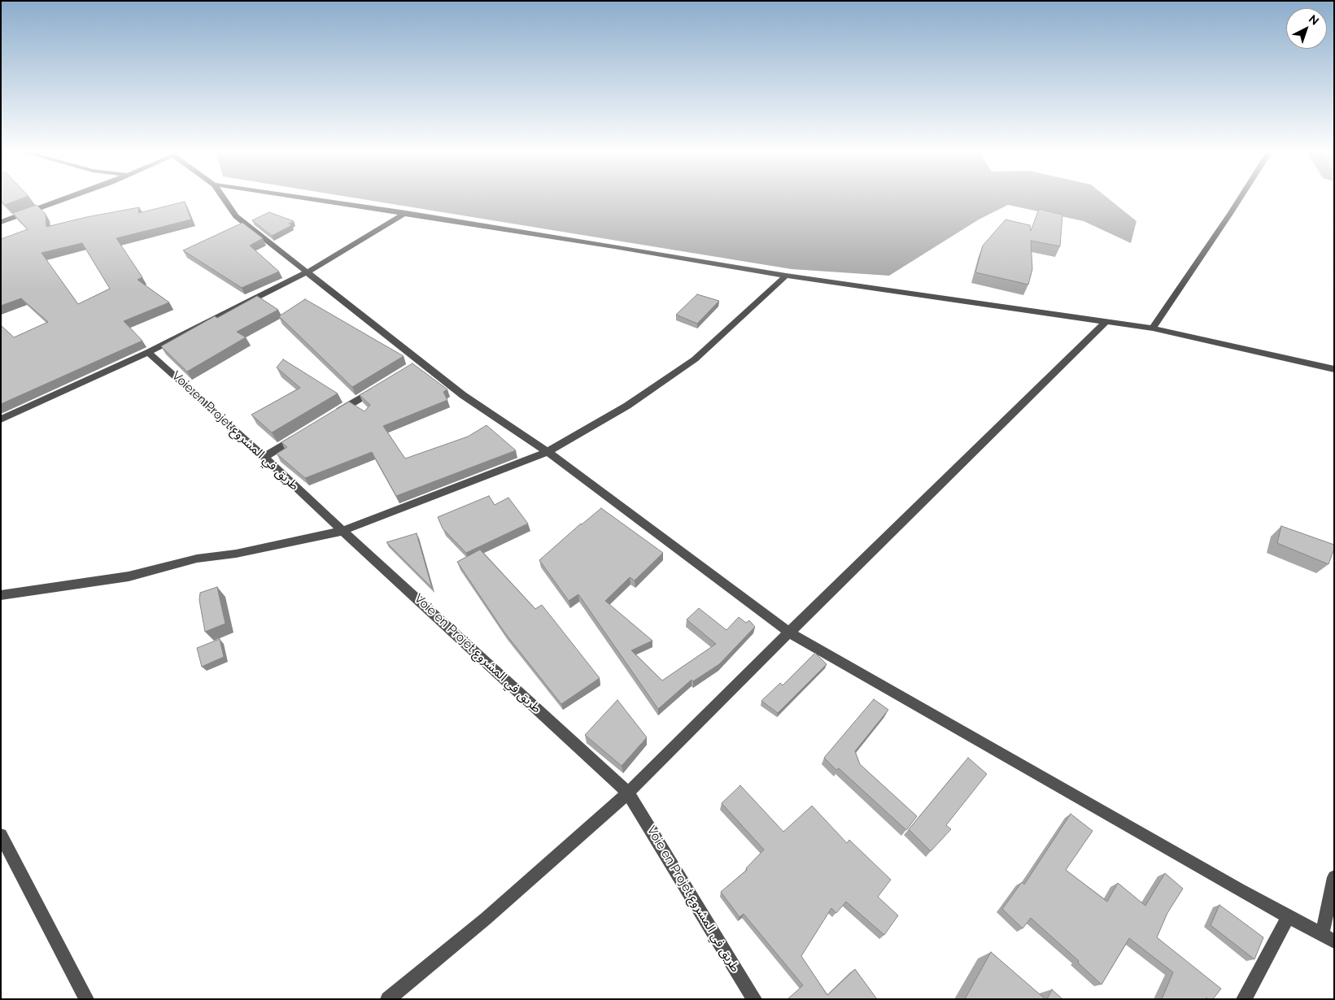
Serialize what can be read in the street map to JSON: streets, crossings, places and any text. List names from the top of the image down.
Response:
{
  "streets": {
    "street": ["Voie en Projet طريق في المشروع"]
  },
  "north": "top right"
}
